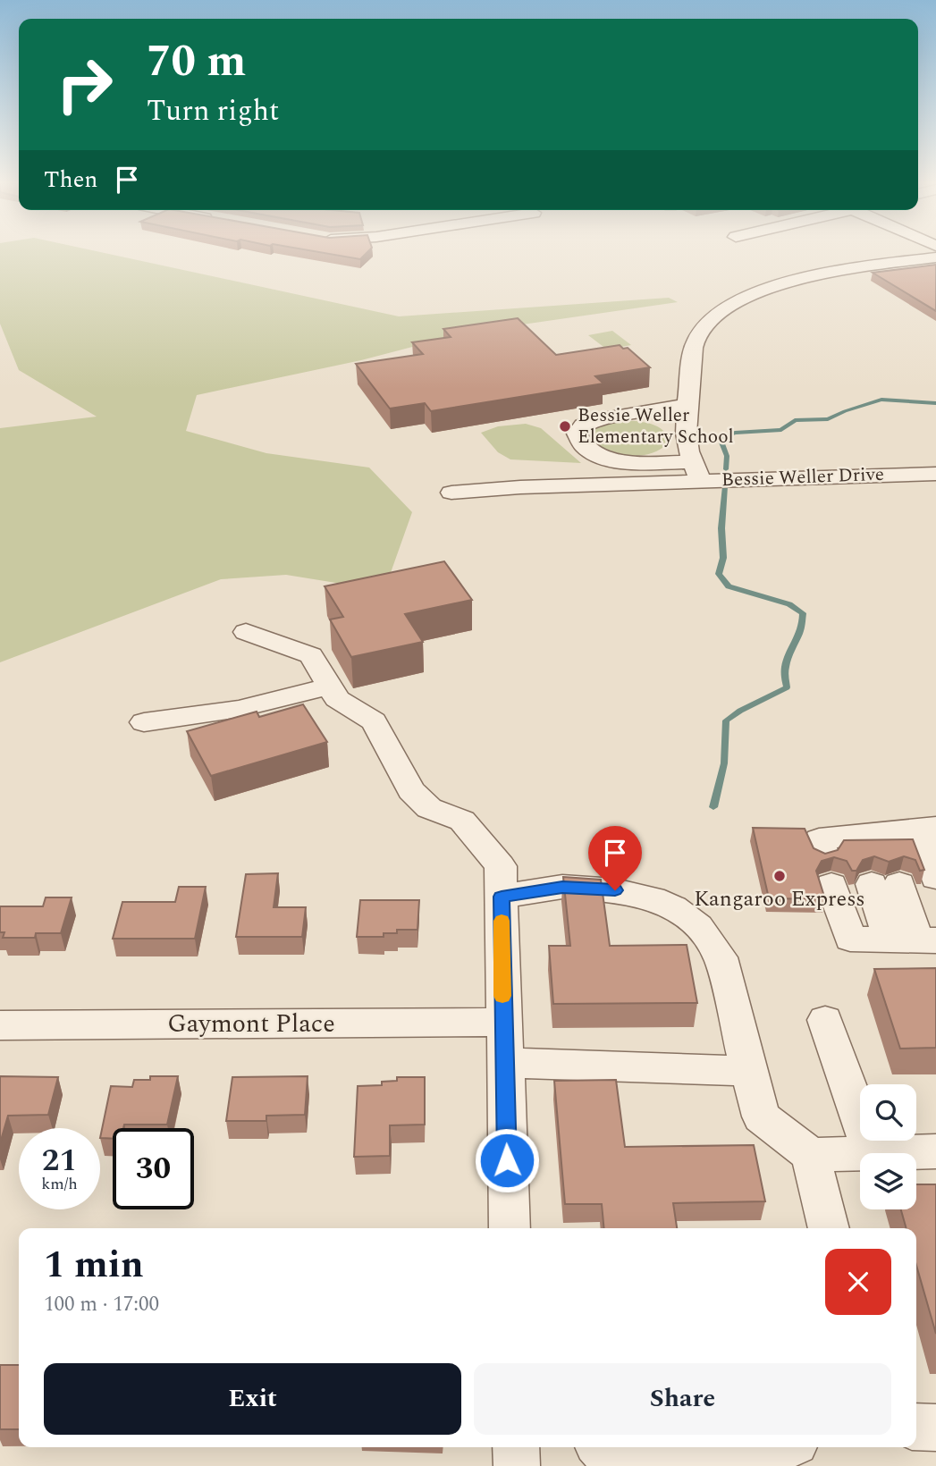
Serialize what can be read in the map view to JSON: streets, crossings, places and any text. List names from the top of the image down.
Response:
{
  "streets": {
    "street": ["Bessie Weller Drive", "Gaymont Place"]
  },
  "places": ["Bessie Weller Elementary School", "Kangaroo Express"],
  "page": {
    "turn": ["70 m", "Turn right"],
    "then": "Then",
    "speed": "21 km/h",
    "limit": "30",
    "heading": ["1 min", "100 m · 17:00"],
    "buttons": ["Exit", "Share"]
  }
}
